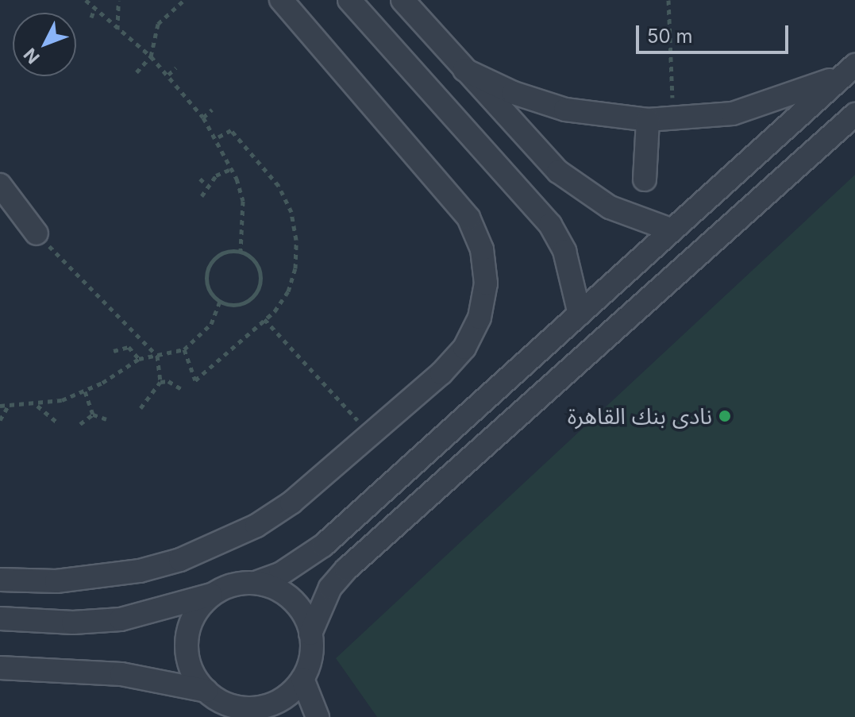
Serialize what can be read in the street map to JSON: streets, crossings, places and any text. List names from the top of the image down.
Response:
{
  "places": ["نادى بنك القاهرة"],
  "scale_bar": "50 m",
  "north": "bottom left"
}
